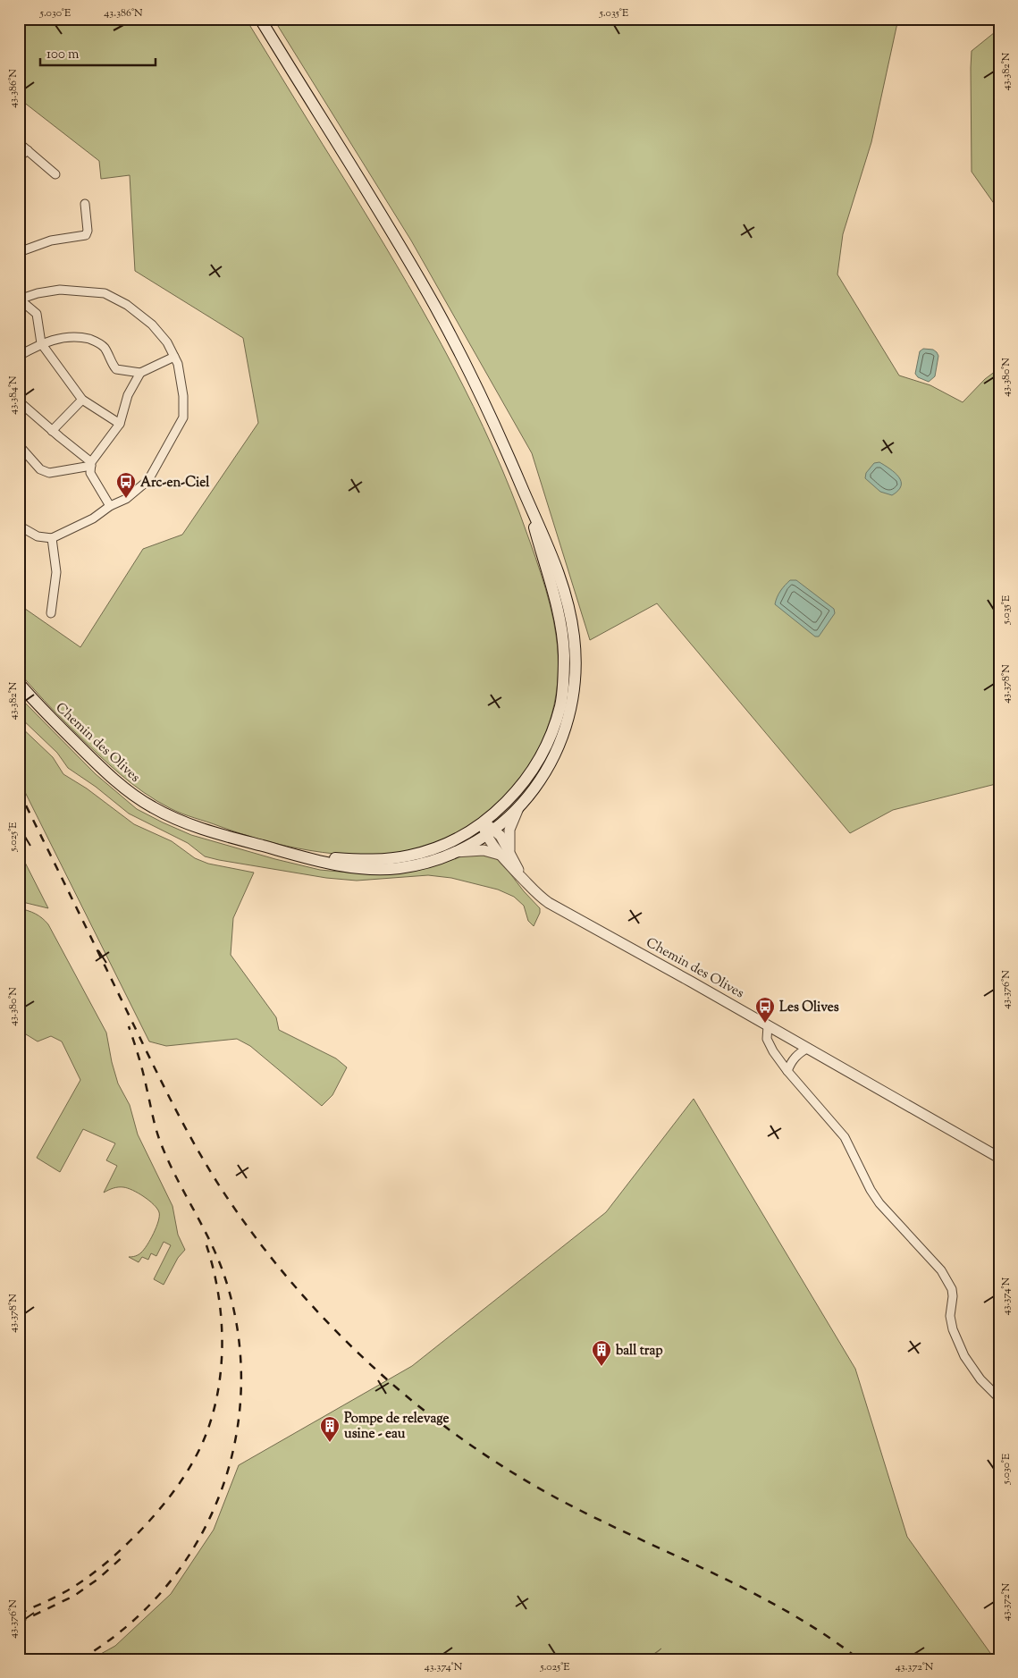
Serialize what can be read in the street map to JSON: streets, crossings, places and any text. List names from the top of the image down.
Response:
{
  "streets": {
    "main road": ["Chemin des Olives"]
  },
  "places": {
    "bus stop": ["Arc-en-Ciel", "Les Olives"],
    "building": ["ball trap", "Pompe de relevage usine - eau"]
  },
  "scale_bar": "100 m",
  "coordinates": [
    "5.030°E",
    "43.386°N",
    "5.035°E",
    "43.382°N",
    "43.380°N",
    "43.384°N",
    "43.378°N",
    "5.025°E",
    "43.376°N",
    "43.374°N",
    "43.372°N"
  ]
}
